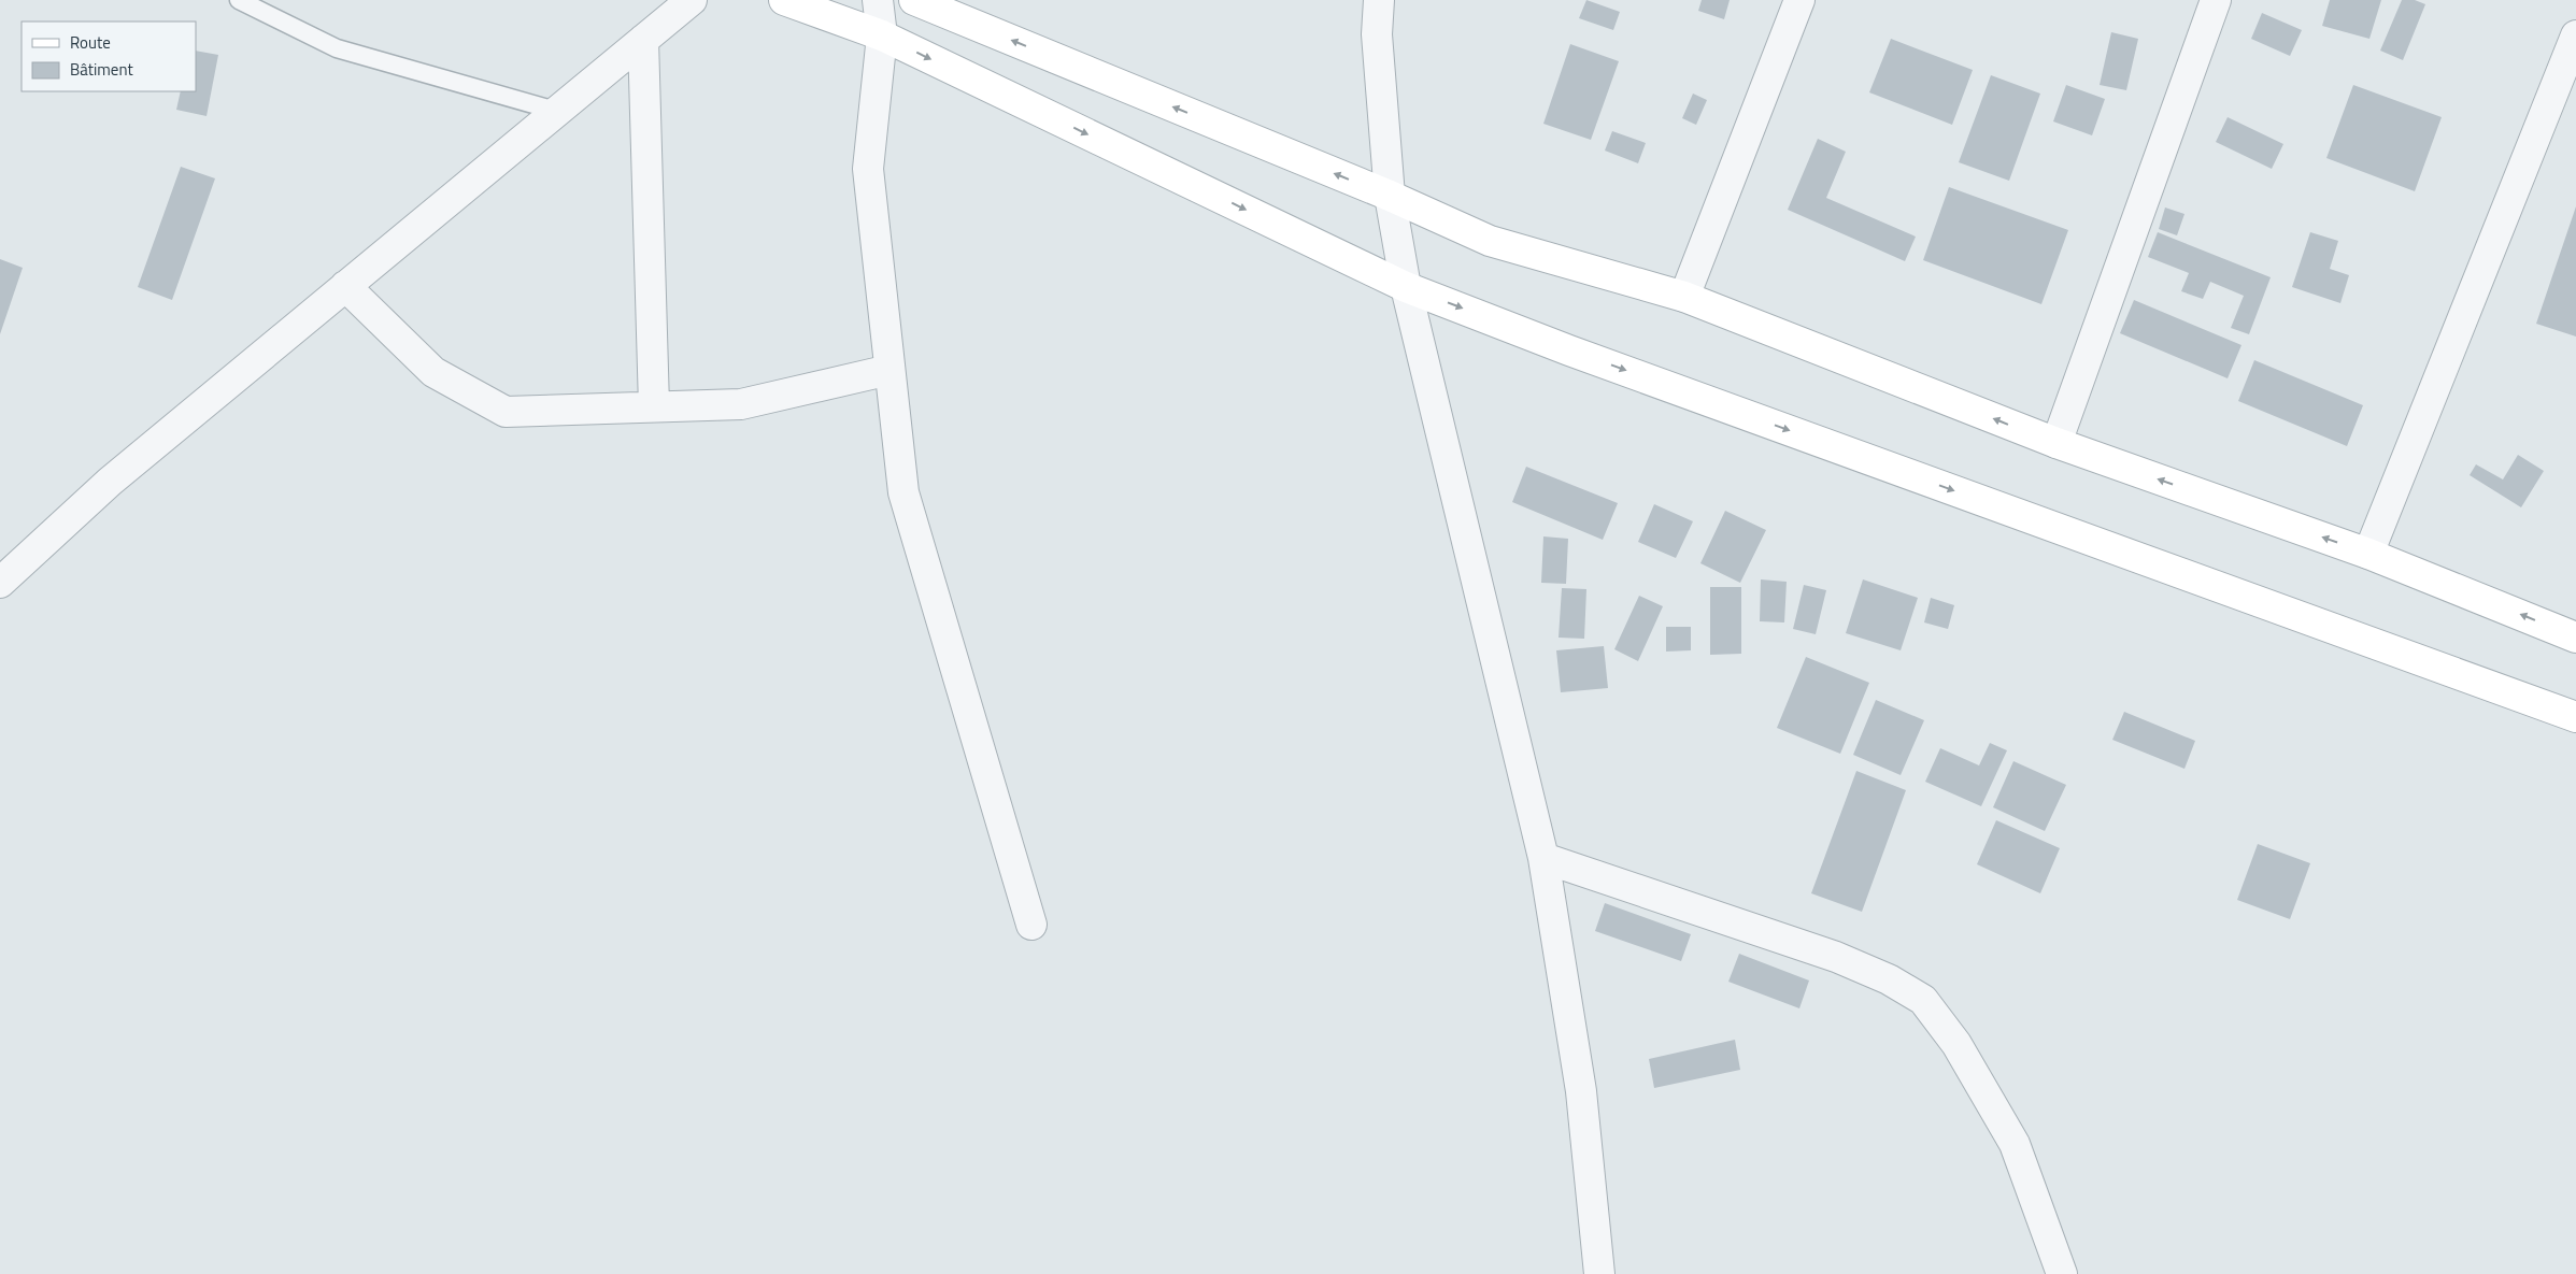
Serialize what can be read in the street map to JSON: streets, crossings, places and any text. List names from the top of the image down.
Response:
{
  "legend": ["Route", "Bâtiment"]
}
